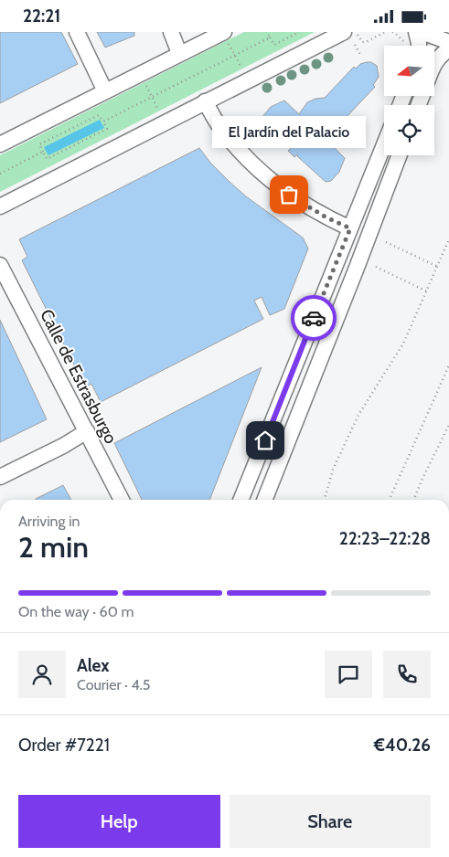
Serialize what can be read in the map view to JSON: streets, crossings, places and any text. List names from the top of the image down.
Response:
{
  "streets": {
    "street": ["Calle de Estrasburgo"]
  },
  "places": ["El Jardín del Palacio"],
  "north": "left",
  "page": {
    "status": "22:21",
    "bubble": "El Jardín del Palacio",
    "heading": ["2 min", "Arriving in", "22:23–22:28"],
    "panel": [
      "Alex",
      "Courier · 4.5",
      "Order #7221",
      "€40.26"
    ],
    "bar": "On the way · 60 m",
    "buttons": ["Help", "Share"]
  }
}
